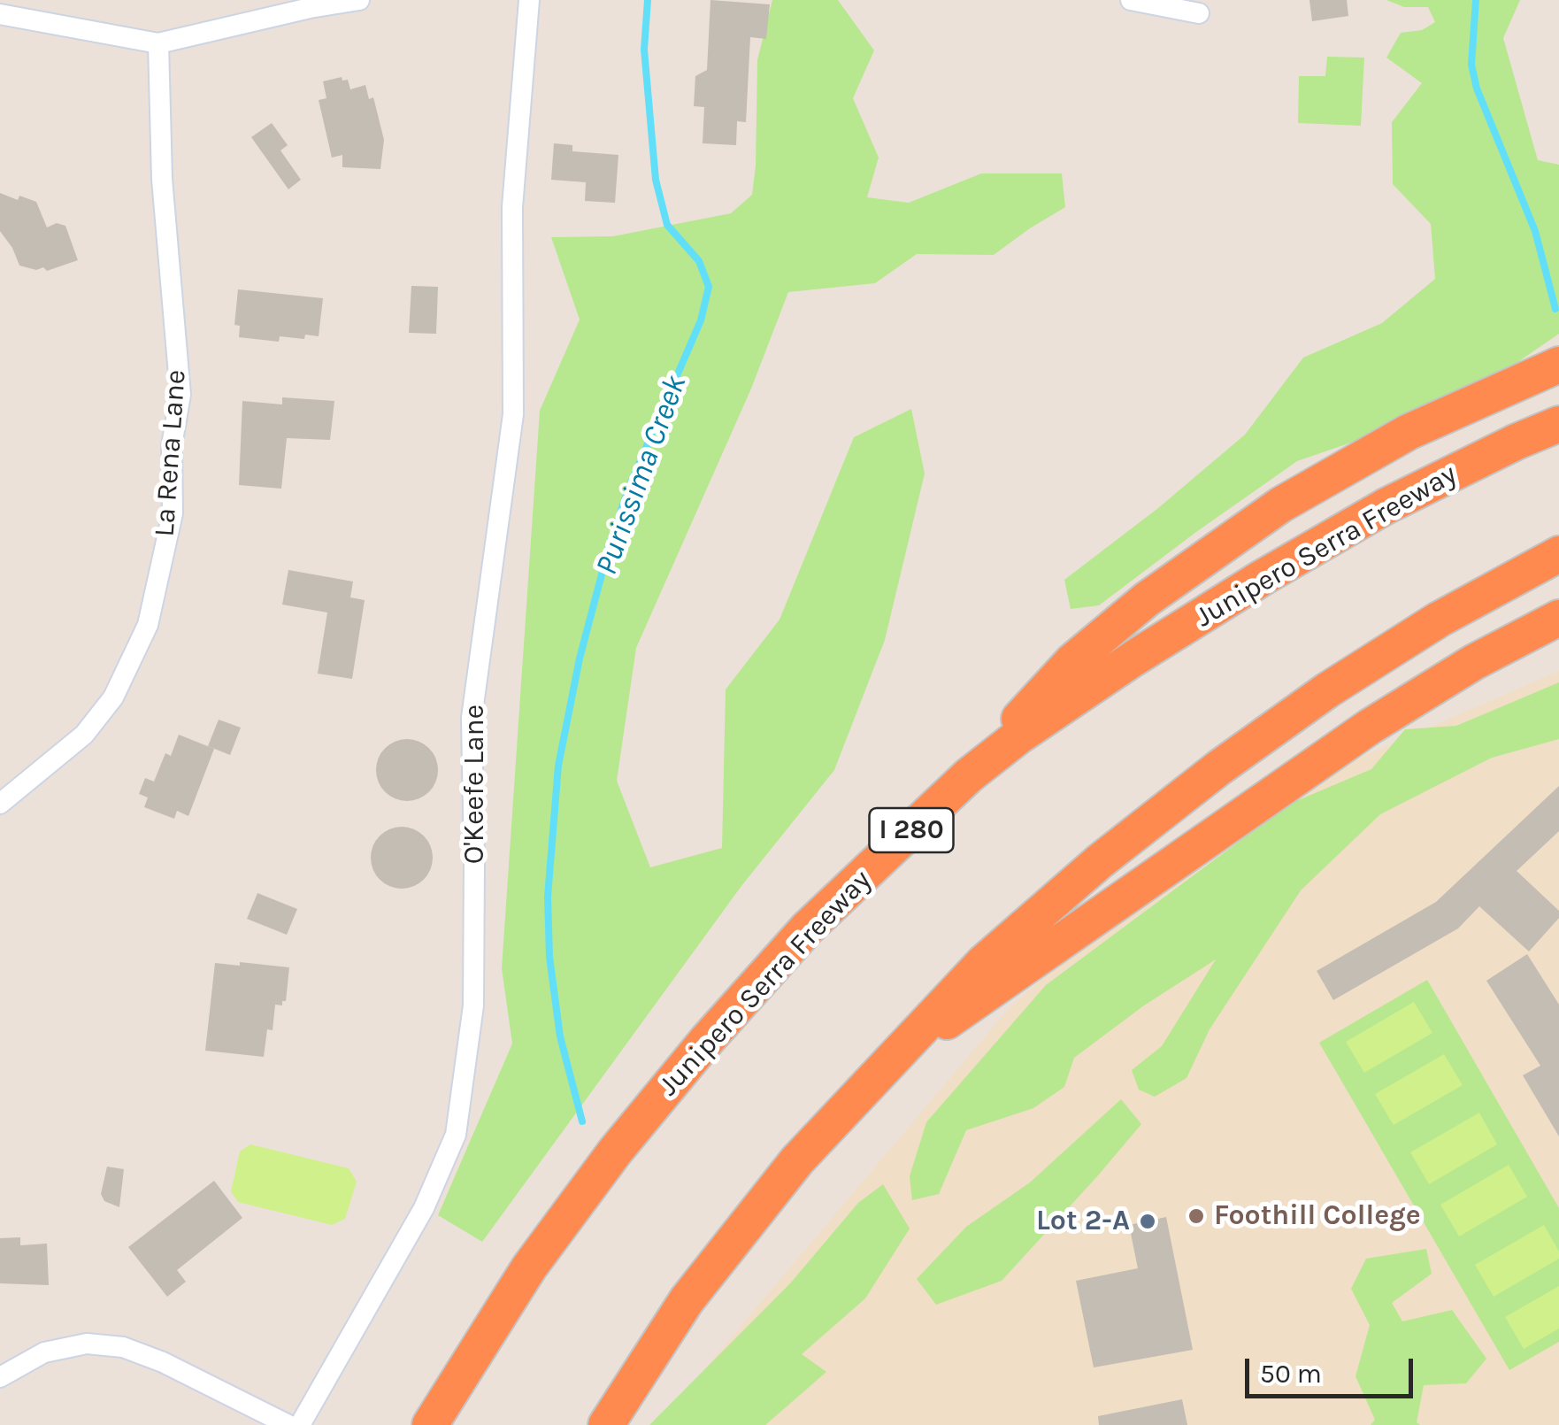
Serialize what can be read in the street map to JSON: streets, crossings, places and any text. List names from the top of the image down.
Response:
{
  "streets": {
    "highway": ["Junipero Serra Freeway", "I 280"],
    "street": ["La Rena Lane", "O'Keefe Lane"]
  },
  "water": ["Purissima Creek"],
  "places": ["Foothill College", "Lot 2-A"],
  "scale_bar": "50 m"
}
